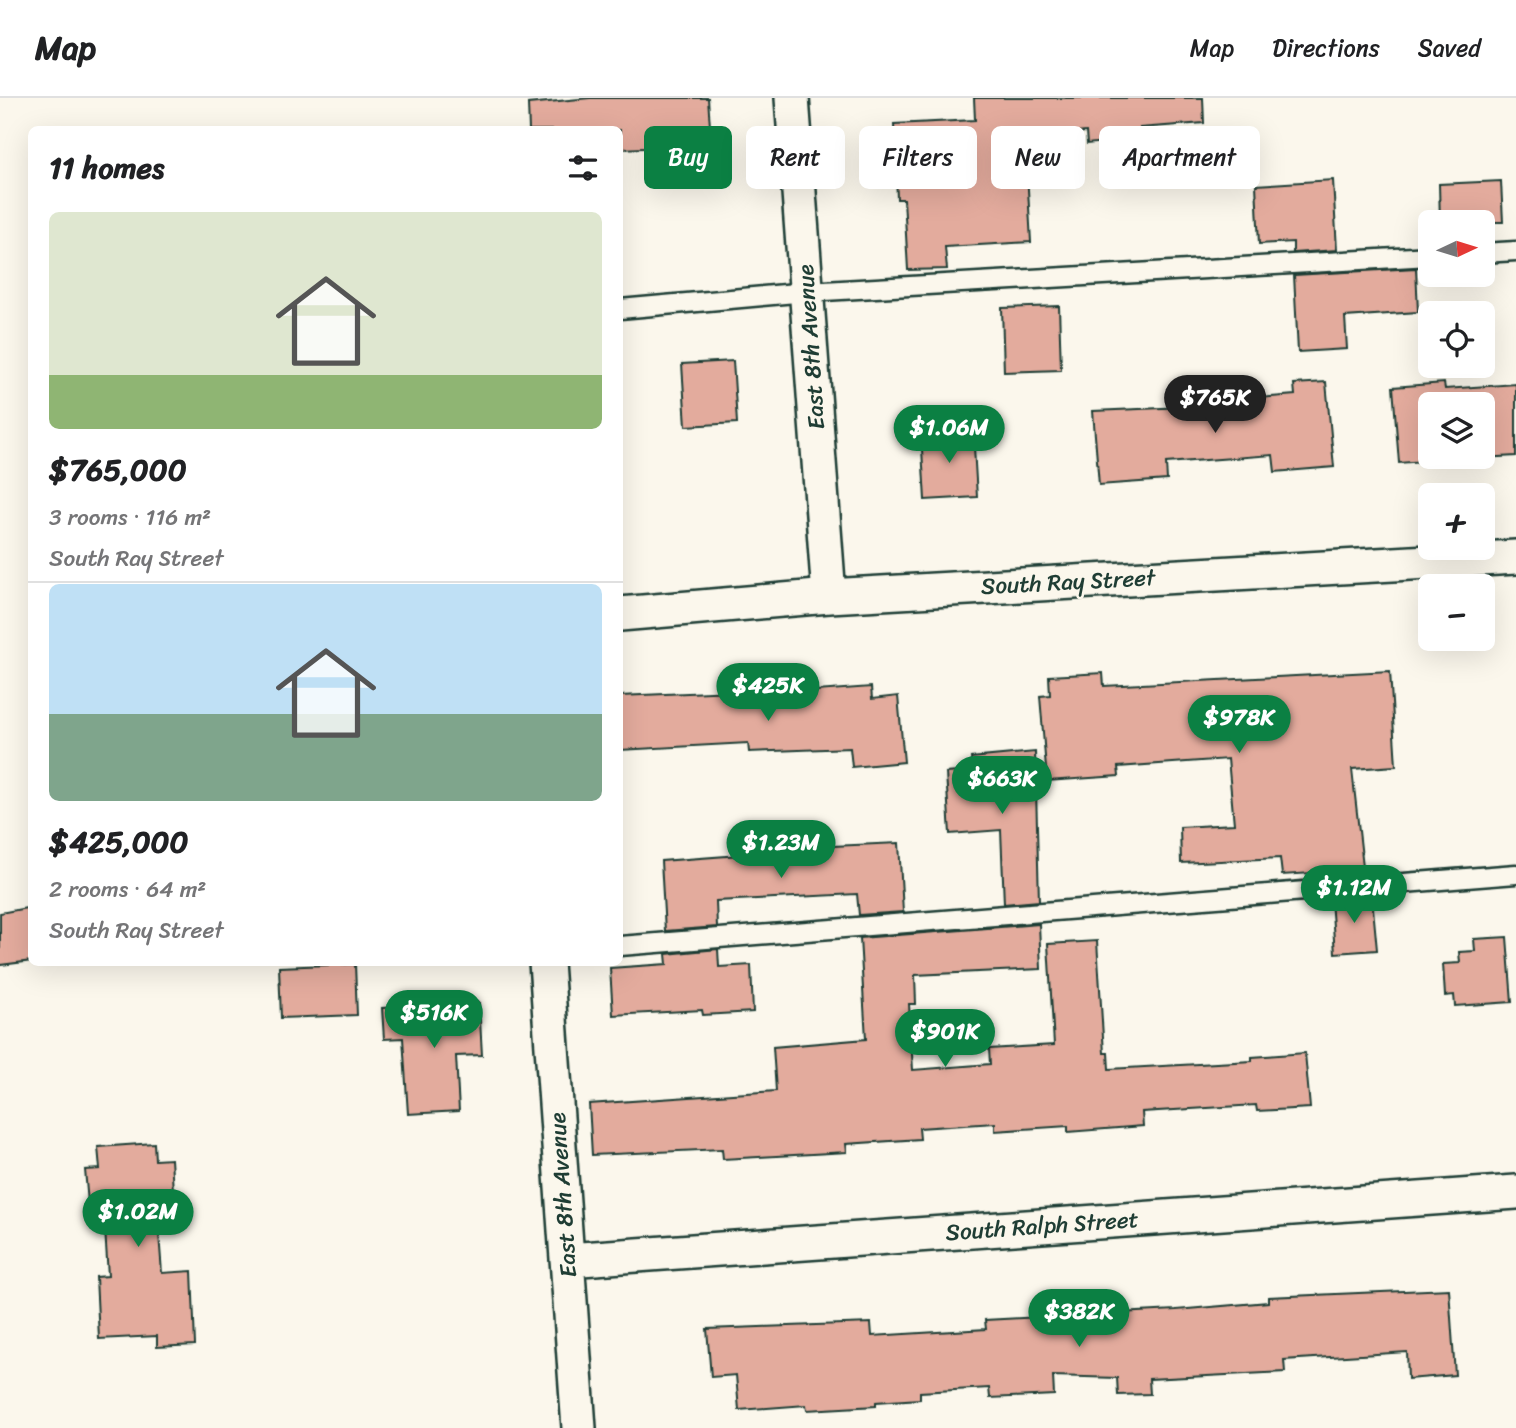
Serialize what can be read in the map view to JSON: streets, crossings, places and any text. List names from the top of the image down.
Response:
{
  "streets": {
    "street": ["East 8th Avenue", "South Ray Street", "South Ralph Street"]
  },
  "crossings": [
    ["East 8th Avenue", "South Ray Street"],
    ["East 8th Avenue", "South Ralph Street"]
  ],
  "north": "right",
  "page": {
    "header": "Map",
    "nav": ["Map", "Directions", "Saved"],
    "chip": [
      "Buy",
      "Rent",
      "Filters",
      "New",
      "Apartment"
    ],
    "heading": "11 homes",
    "map_buttons": ["+", "−"],
    "list": [
      {
        "name": "$765,000",
        "note": "3 rooms · 116 m² · South Ray Street"
      },
      {
        "name": "$425,000",
        "note": "2 rooms · 64 m² · South Ray Street"
      }
    ],
    "price": [
      "$765K",
      "$1.06M",
      "$425K",
      "$978K",
      "$663K",
      "$1.23M",
      "$1.12M",
      "$516K",
      "$901K",
      "$1.02M",
      "$382K"
    ]
  }
}
